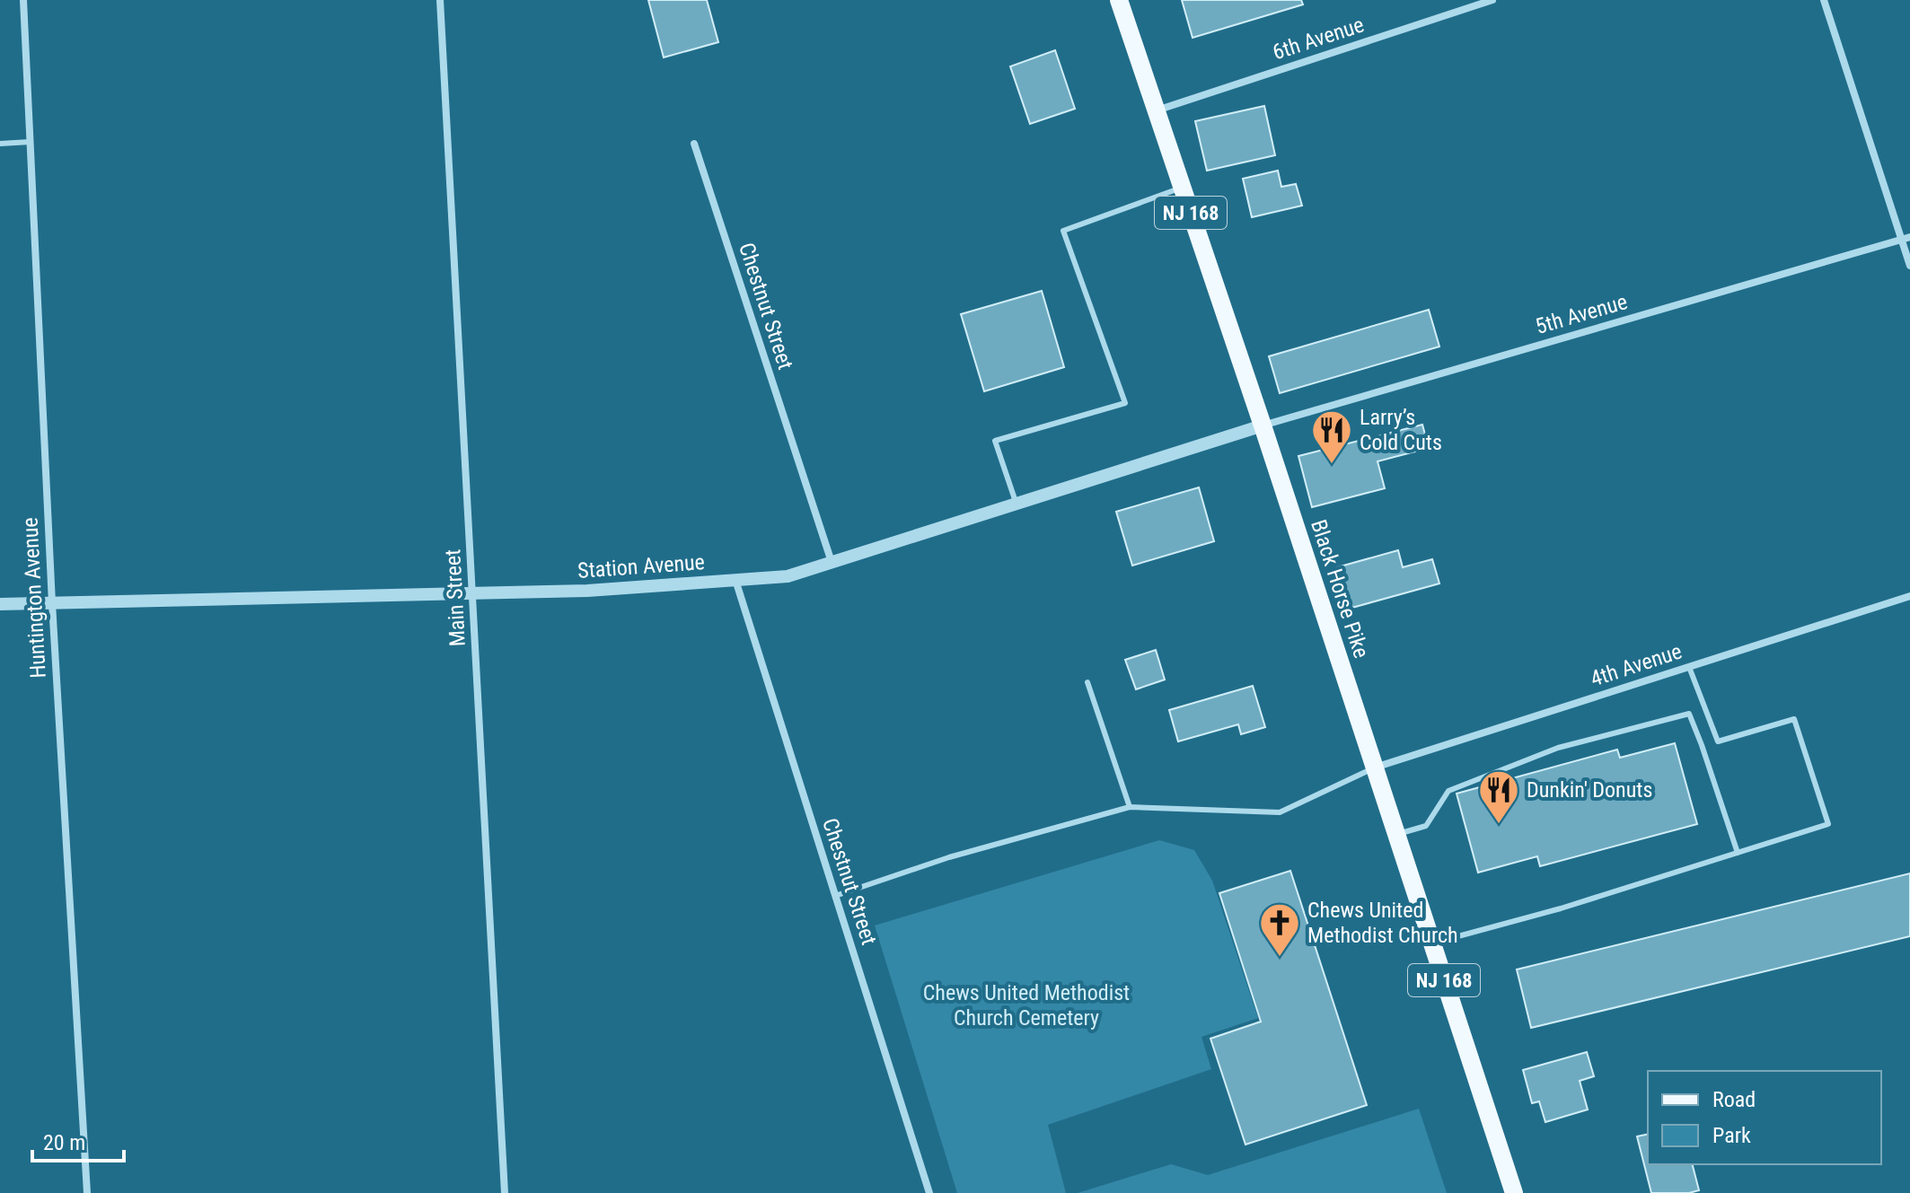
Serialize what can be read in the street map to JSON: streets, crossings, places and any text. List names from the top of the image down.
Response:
{
  "streets": {
    "main road": ["NJ 168", "Black Horse Pike"],
    "street": [
      "6th Avenue",
      "Chestnut Street",
      "5th Avenue",
      "Station Avenue",
      "Huntington Avenue",
      "Main Street",
      "4th Avenue"
    ]
  },
  "crossings": [
    ["6th Avenue", "Black Horse Pike"],
    ["Chestnut Street", "Station Avenue"],
    ["5th Avenue", "Station Avenue"],
    ["5th Avenue", "Black Horse Pike"],
    ["Station Avenue", "Black Horse Pike"],
    ["Station Avenue", "Huntington Avenue"],
    ["Station Avenue", "Main Street"],
    ["Black Horse Pike", "4th Avenue"]
  ],
  "parks": ["Chews United Methodist Church Cemetery"],
  "places": {
    "restaurant": ["Larry’s Cold Cuts", "Dunkin' Donuts"],
    "church": ["Chews United Methodist Church"]
  },
  "legend": ["Road", "Park"],
  "scale_bar": "20 m"
}
